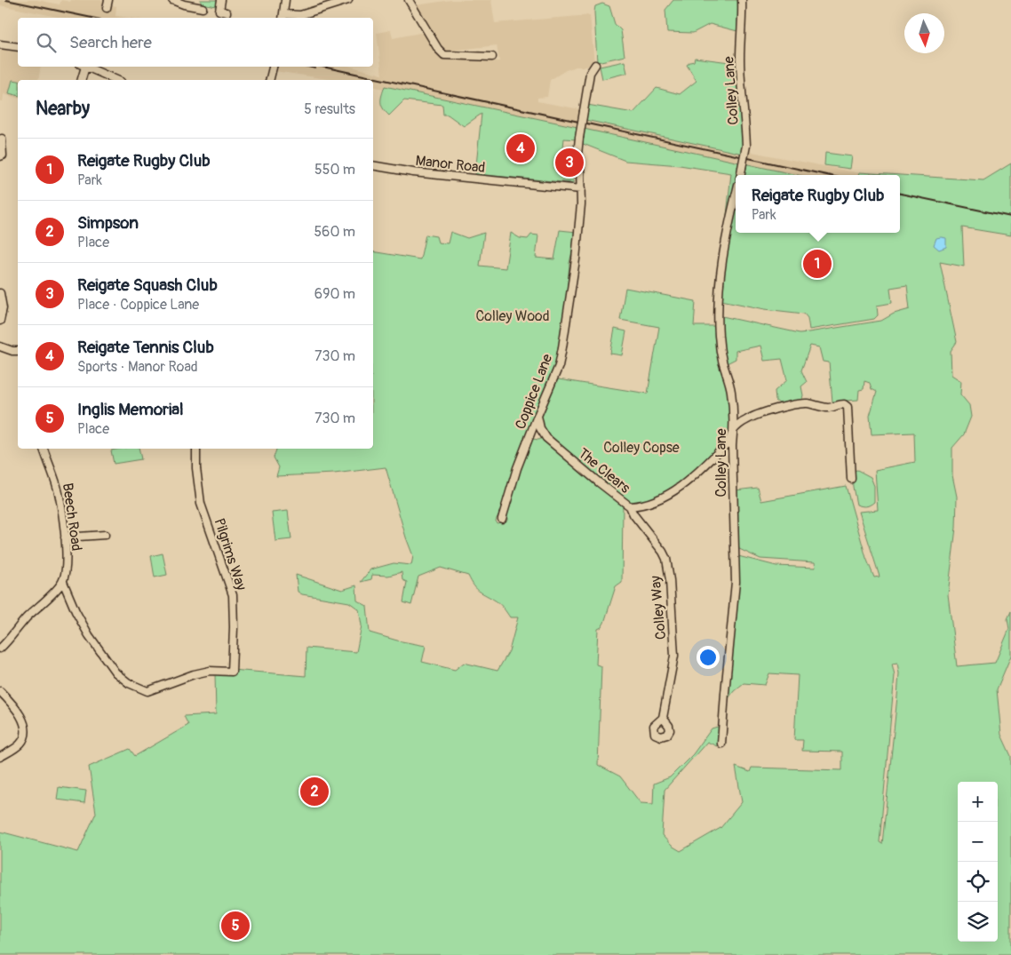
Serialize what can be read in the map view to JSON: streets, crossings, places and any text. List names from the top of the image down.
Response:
{
  "streets": {
    "street": [
      "Colley Lane",
      "Manor Road",
      "Coppice Lane",
      "The Clears",
      "Beech Road",
      "Pilgrims Way",
      "Colley Way"
    ]
  },
  "crossings": [
    ["Colley Lane", "The Clears"],
    ["Manor Road", "Coppice Lane"],
    ["Coppice Lane", "The Clears"],
    ["The Clears", "Colley Way"],
    ["Beech Road", "Pilgrims Way"]
  ],
  "parks": ["Colley Wood", "Colley Copse"],
  "north": "bottom",
  "page": {
    "search": "Search here",
    "heading": ["Nearby", "5 results"],
    "pins": [
      "4",
      "3",
      "1",
      "2",
      "5"
    ],
    "list": [
      {
        "mark": "1",
        "name": "Reigate Rugby Club",
        "note": "Park",
        "value": "550 m"
      },
      {
        "mark": "2",
        "name": "Simpson",
        "note": "Place",
        "value": "560 m"
      },
      {
        "mark": "3",
        "name": "Reigate Squash Club",
        "note": "Place · Coppice Lane",
        "value": "690 m"
      },
      {
        "mark": "4",
        "name": "Reigate Tennis Club",
        "note": "Sports · Manor Road",
        "value": "730 m"
      },
      {
        "mark": "5",
        "name": "Inglis Memorial",
        "note": "Place",
        "value": "730 m"
      }
    ],
    "popup": ["Reigate Rugby Club", "Park"],
    "map_buttons": ["+", "−"]
  }
}
